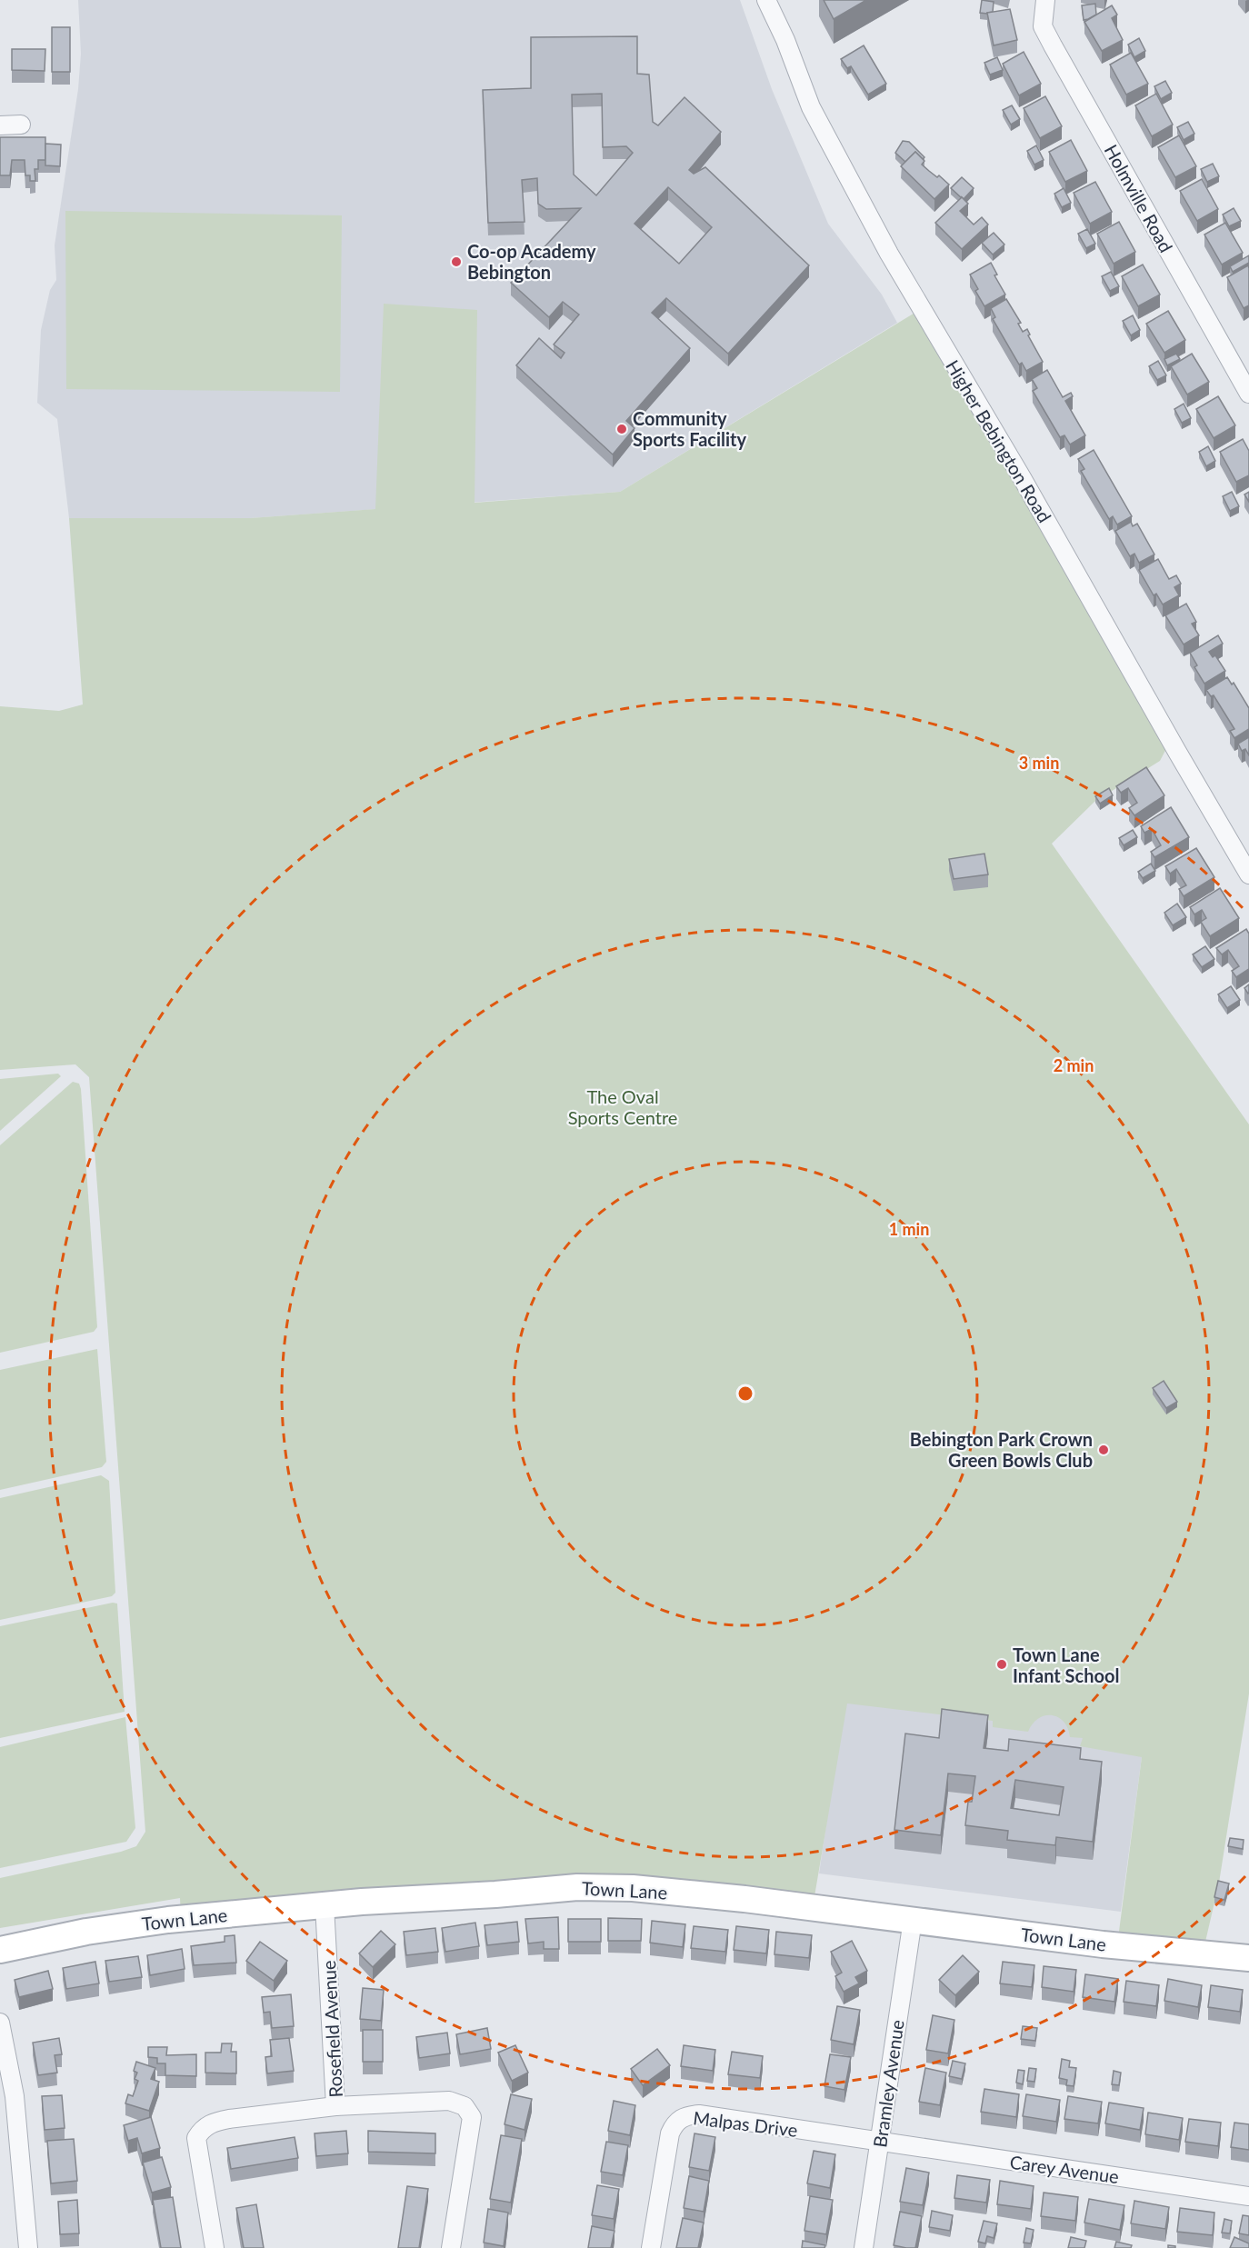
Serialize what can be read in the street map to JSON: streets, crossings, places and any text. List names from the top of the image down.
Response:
{
  "streets": {
    "main road": ["Town Lane"],
    "street": [
      "Holmville Road",
      "Higher Bebington Road",
      "Rosefield Avenue",
      "Bramley Avenue",
      "Malpas Drive",
      "Carey Avenue"
    ]
  },
  "crossings": [
    ["Town Lane", "Rosefield Avenue"],
    ["Town Lane", "Bramley Avenue"],
    ["Bramley Avenue", "Malpas Drive"],
    ["Bramley Avenue", "Carey Avenue"],
    ["Malpas Drive", "Carey Avenue"]
  ],
  "parks": ["The Oval Sports Centre"],
  "places": [
    "Co-op Academy Bebington",
    "Community Sports Facility",
    "Bebington Park Crown Green Bowls Club",
    "Town Lane Infant School"
  ],
  "rings": ["3 min", "2 min", "1 min"]
}
